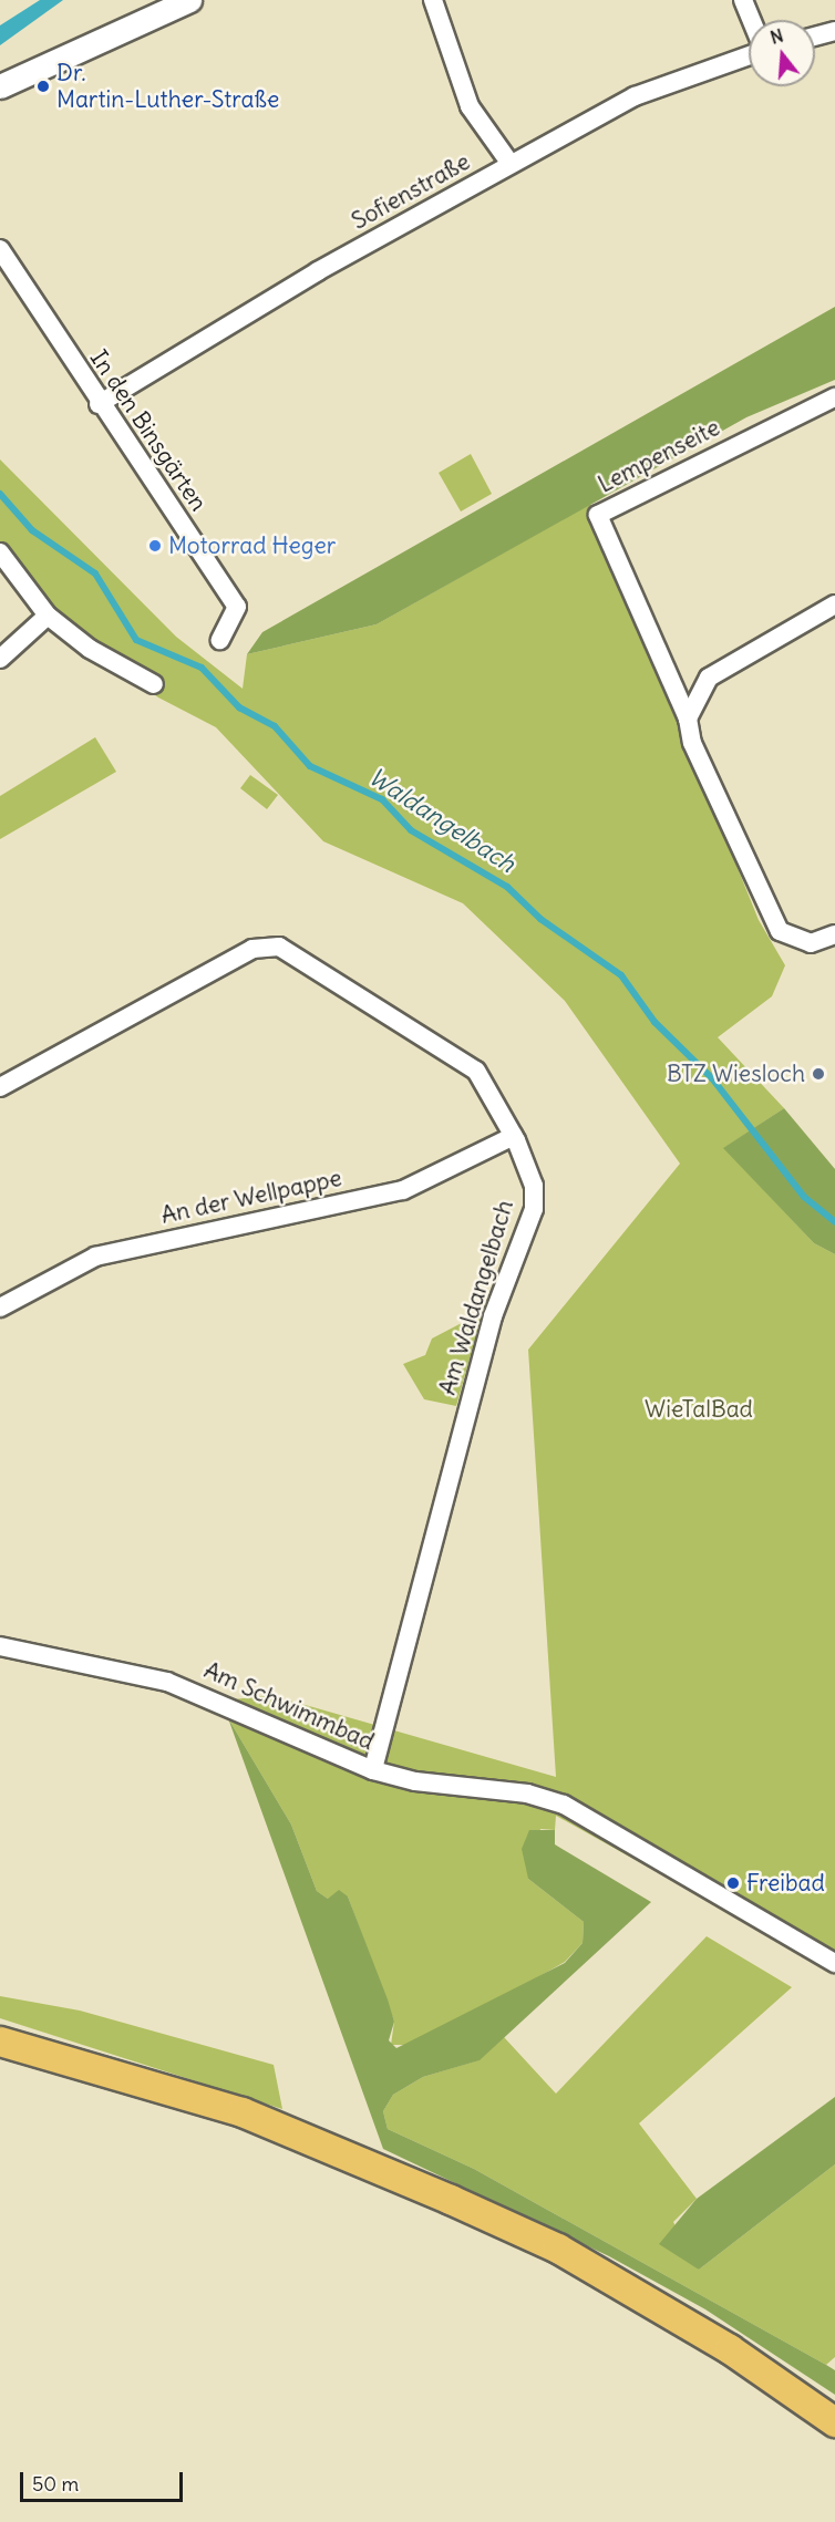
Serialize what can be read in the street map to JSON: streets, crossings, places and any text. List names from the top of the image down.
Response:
{
  "streets": {
    "street": [
      "Sofienstraße",
      "In den Binsgärten",
      "Lempenseite",
      "An der Wellpappe",
      "Am Waldangelbach",
      "Am Schwimmbad"
    ]
  },
  "crossings": [
    ["Sofienstraße", "In den Binsgärten"],
    ["An der Wellpappe", "Am Waldangelbach"],
    ["Am Waldangelbach", "Am Schwimmbad"]
  ],
  "water": ["Waldangelbach"],
  "parks": ["WieTalBad"],
  "places": [
    "Dr. Martin-Luther-Straße",
    "Motorrad Heger",
    "BTZ Wiesloch",
    "Freibad"
  ],
  "scale_bar": "50 m",
  "north": "top"
}
